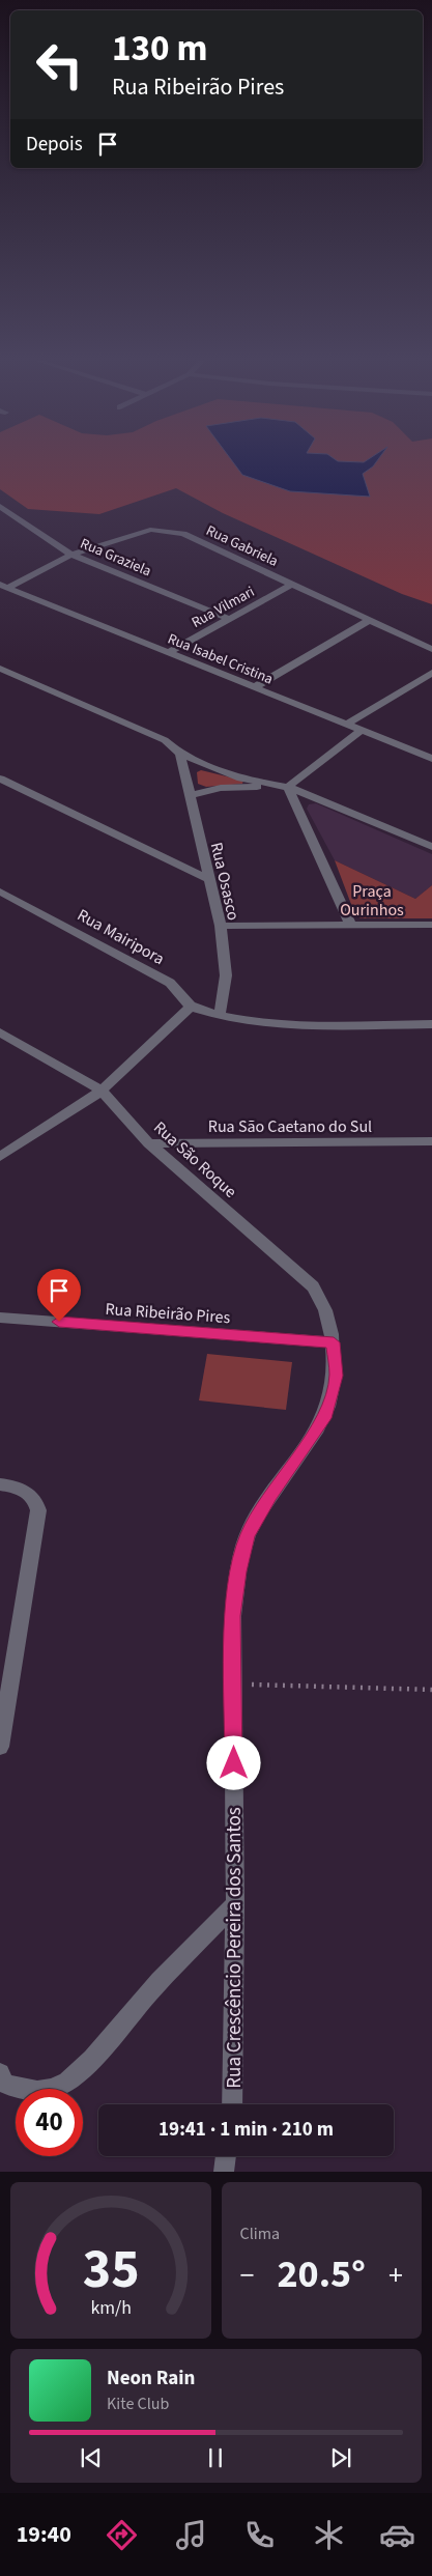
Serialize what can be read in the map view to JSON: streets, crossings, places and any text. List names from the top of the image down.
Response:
{
  "streets": {
    "street": [
      "Rua Gabriela",
      "Rua Graziela",
      "Rua Vilmari",
      "Rua Isabel Cristina",
      "Rua Osasco",
      "Rua Mairipora",
      "Rua São Caetano do Sul",
      "Rua São Roque",
      "Rua Ribeirão Pires",
      "Rua Crescêncio Pereira dos Santos"
    ]
  },
  "crossings": [
    ["Rua Gabriela", "Rua Graziela"],
    ["Rua Gabriela", "Rua Vilmari"],
    ["Rua Gabriela", "Rua Isabel Cristina"],
    ["Rua Graziela", "Rua Vilmari"],
    ["Rua Vilmari", "Rua Isabel Cristina"],
    ["Rua São Caetano do Sul", "Rua São Roque"],
    ["Rua São Roque", "Rua Ribeirão Pires"],
    ["Rua São Roque", "Rua Crescêncio Pereira dos Santos"],
    ["Rua Ribeirão Pires", "Rua Crescêncio Pereira dos Santos"]
  ],
  "parks": ["Praça Ourinhos"],
  "page": {
    "turn": ["130 m", "Rua Ribeirão Pires"],
    "then": "Depois",
    "limit": "40",
    "trip": "19:41 · 1 min · 210 m",
    "tile": "Clima",
    "heat": ["−", "20.5°", "+"],
    "song": ["Neon Rain", "Kite Club"],
    "tabs": "19:40",
    "gauge": ["35", "km/h"]
  }
}
